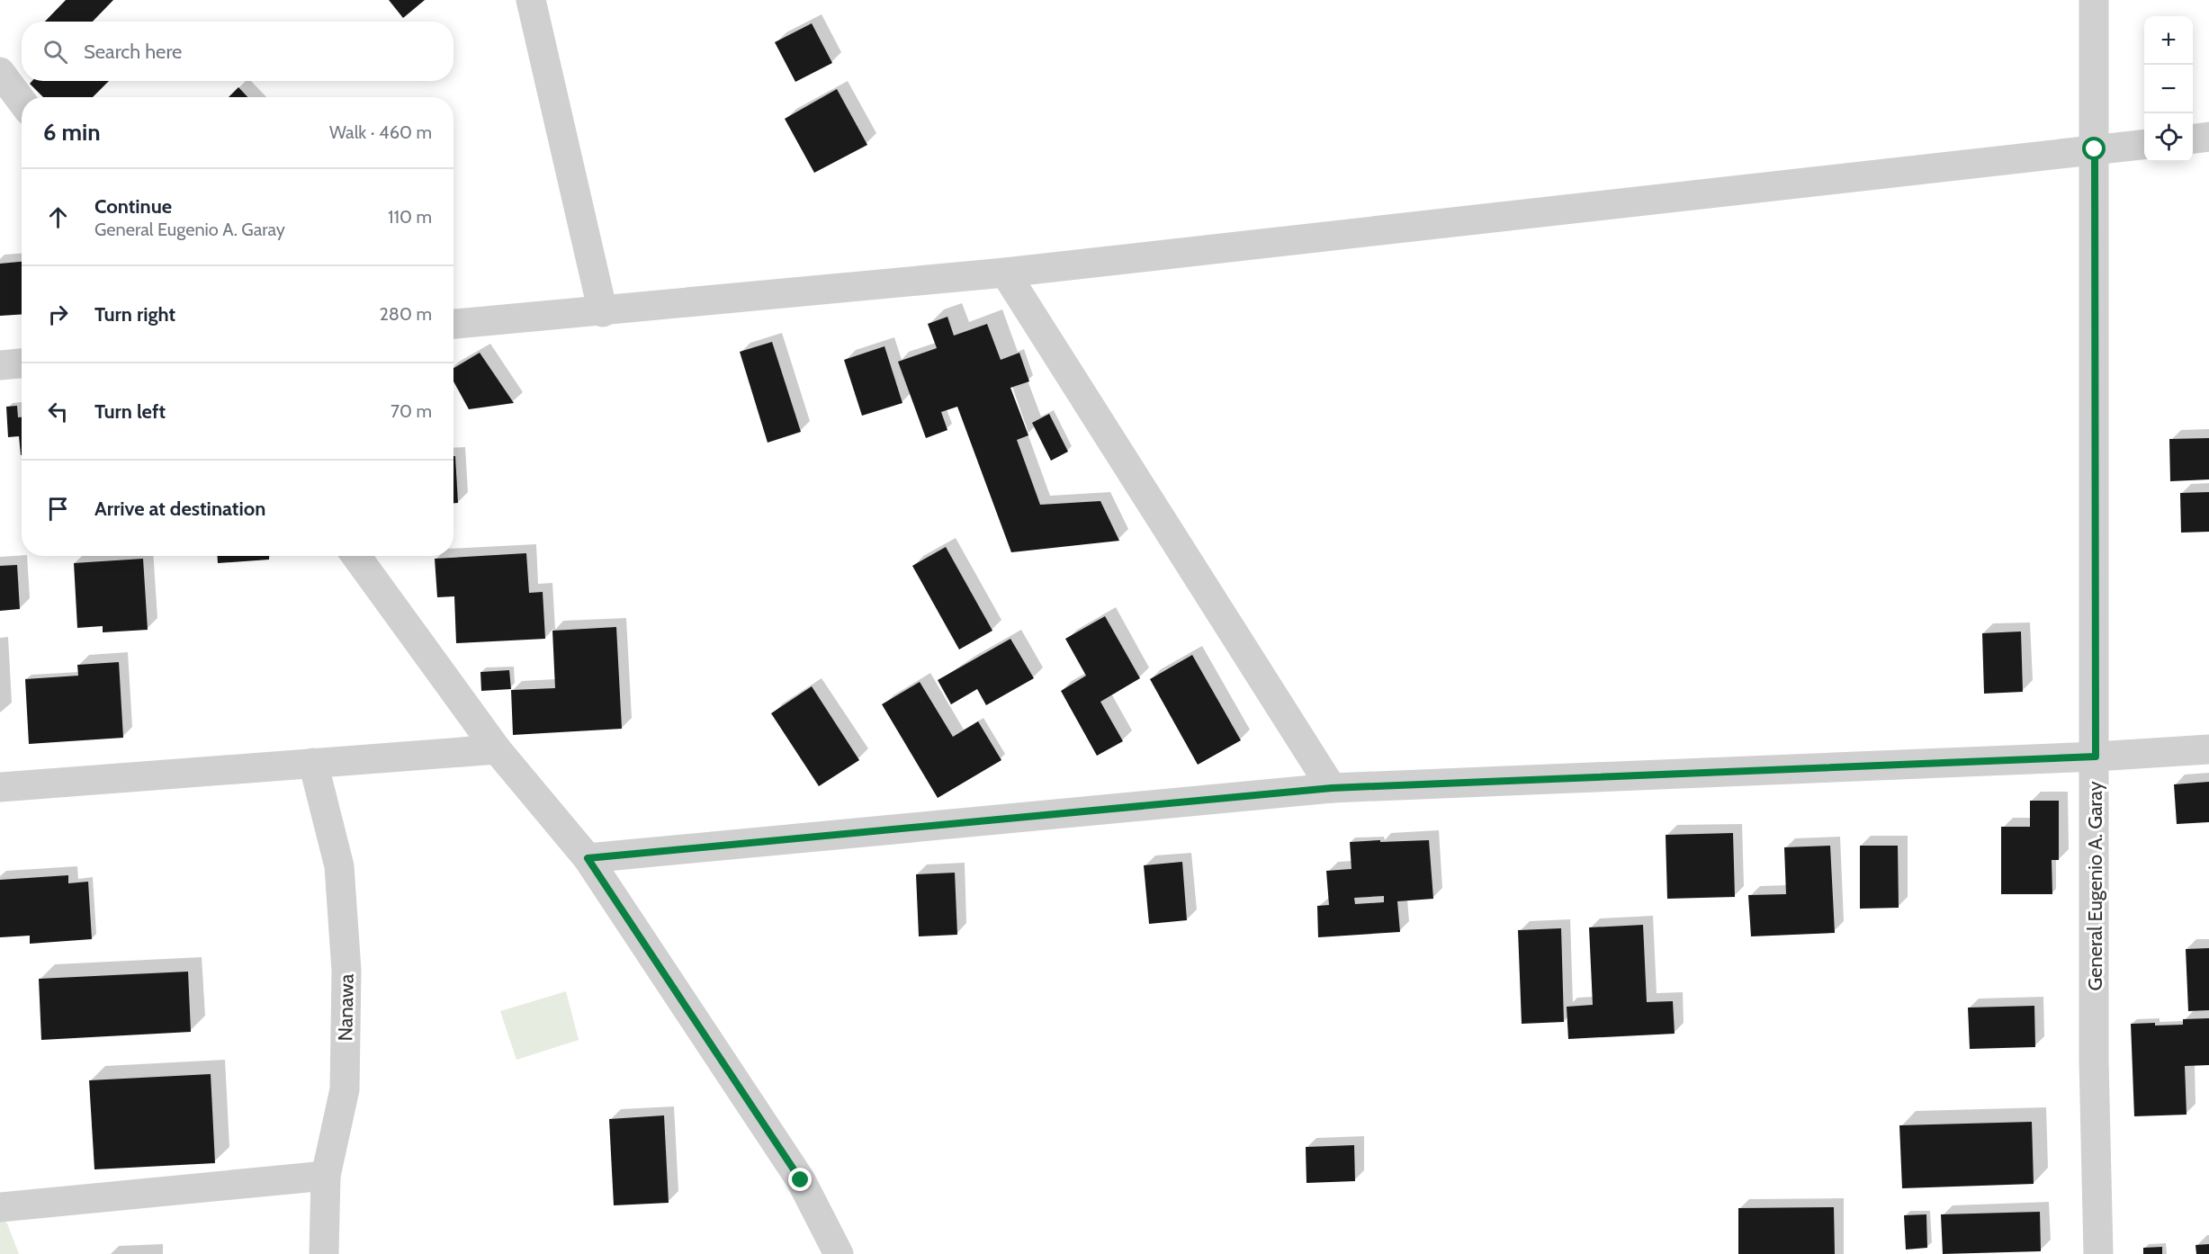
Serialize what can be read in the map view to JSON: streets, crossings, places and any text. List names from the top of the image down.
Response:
{
  "streets": {
    "street": ["General Eugenio A. Garay", "Nanawa"]
  },
  "page": {
    "map_buttons": ["+", "−"],
    "search": "Search here",
    "heading": ["6 min", "Walk · 460 m"],
    "list": [
      ["Continue", "General Eugenio A. Garay", "110 m"],
      ["Turn right", "280 m"],
      ["Turn left", "70 m"],
      "Arrive at destination"
    ]
  }
}
